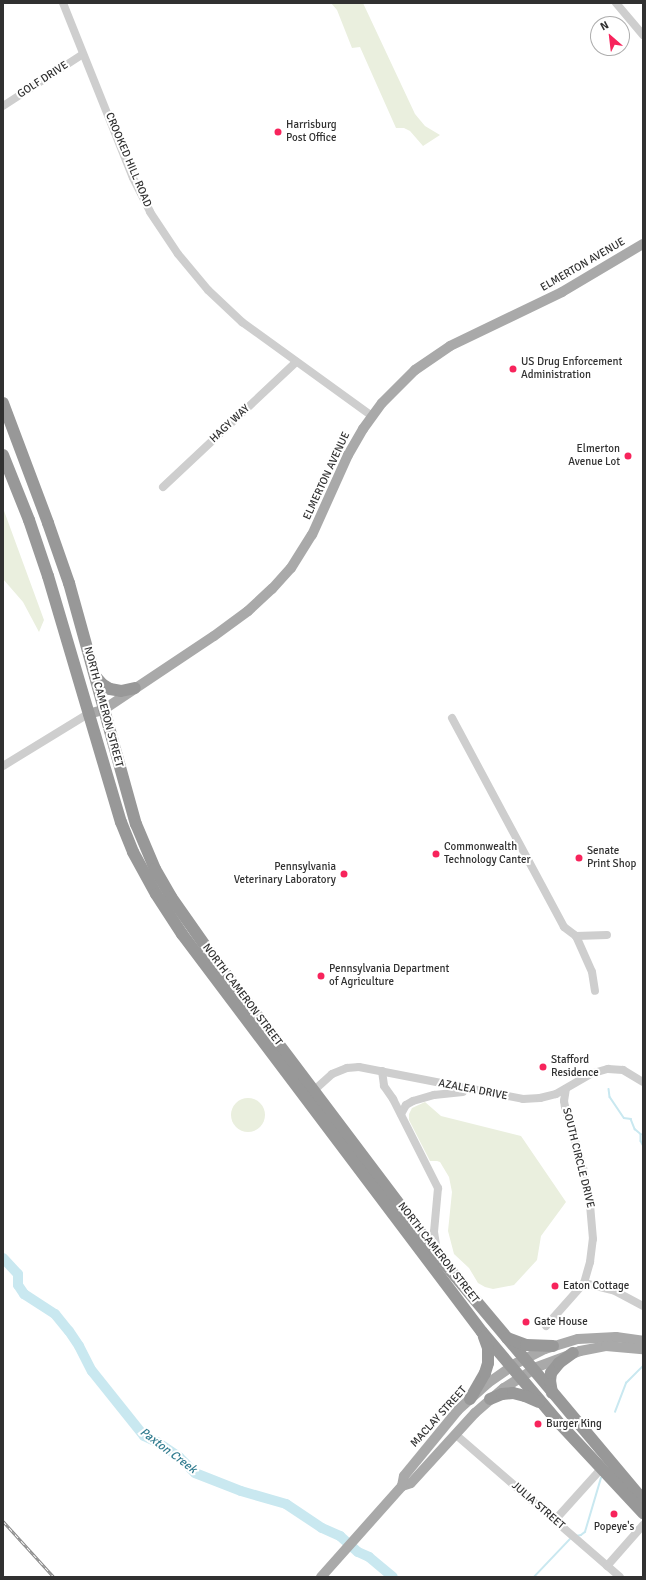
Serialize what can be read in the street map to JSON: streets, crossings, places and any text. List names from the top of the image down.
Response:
{
  "streets": {
    "highway": ["NORTH CAMERON STREET"],
    "main road": ["ELMERTON AVENUE", "MACLAY STREET"],
    "street": [
      "GOLF DRIVE",
      "CROOKED HILL ROAD",
      "HAGY WAY",
      "AZALEA DRIVE",
      "SOUTH CIRCLE DRIVE",
      "JULIA STREET"
    ]
  },
  "crossings": [
    ["GOLF DRIVE", "CROOKED HILL ROAD"],
    ["CROOKED HILL ROAD", "ELMERTON AVENUE"],
    ["CROOKED HILL ROAD", "HAGY WAY"],
    ["ELMERTON AVENUE", "NORTH CAMERON STREET"],
    ["NORTH CAMERON STREET", "AZALEA DRIVE"],
    ["NORTH CAMERON STREET", "MACLAY STREET"],
    ["AZALEA DRIVE", "SOUTH CIRCLE DRIVE"],
    ["MACLAY STREET", "JULIA STREET"]
  ],
  "water": ["Paxton Creek"],
  "places": [
    "Harrisburg Post Office",
    "US Drug Enforcement Administration",
    "Elmerton Avenue Lot",
    "Commonwealth Technology Canter",
    "Senate Print Shop",
    "Pennsylvania Veterinary Laboratory",
    "Pennsylvania Department of Agriculture",
    "Stafford Residence",
    "Eaton Cottage",
    "Gate House",
    "Burger King",
    "Popeye's"
  ],
  "north": "top left"
}
